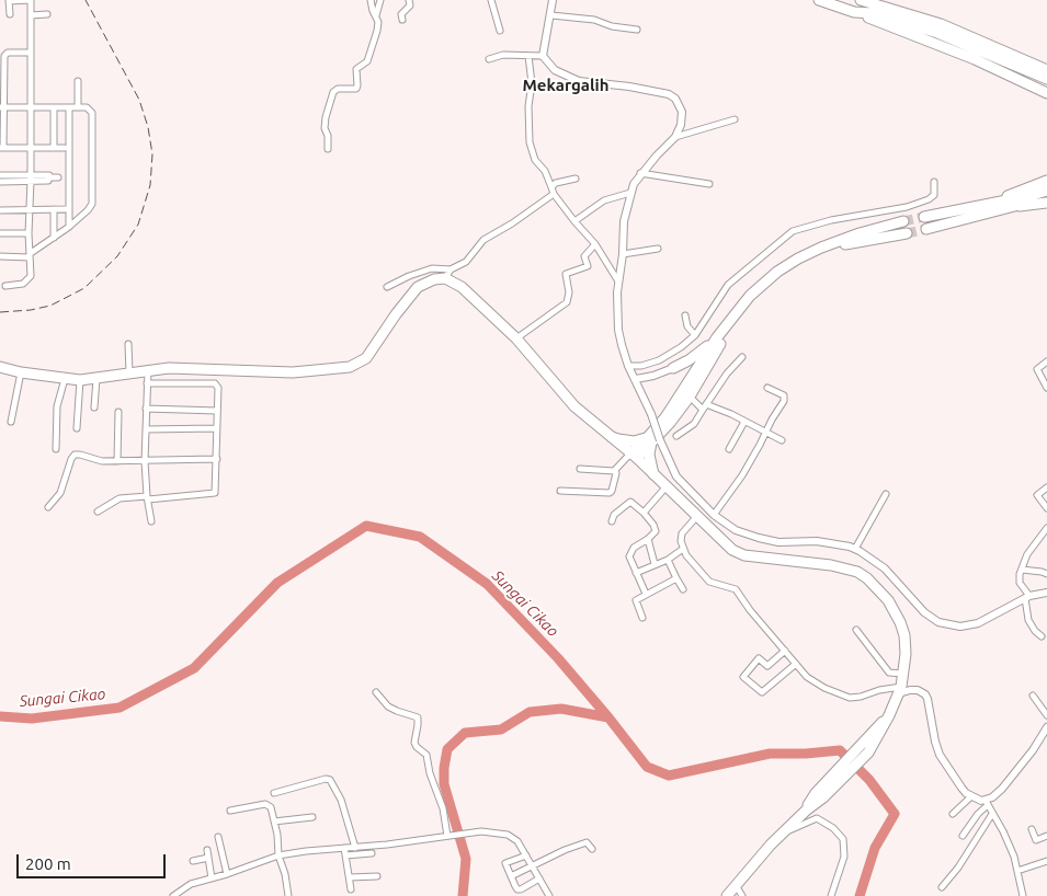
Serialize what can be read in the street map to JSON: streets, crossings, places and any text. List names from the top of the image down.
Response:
{
  "districts": ["Mekargalih"],
  "water": ["Sungai Cikao"],
  "scale_bar": "200 m"
}
